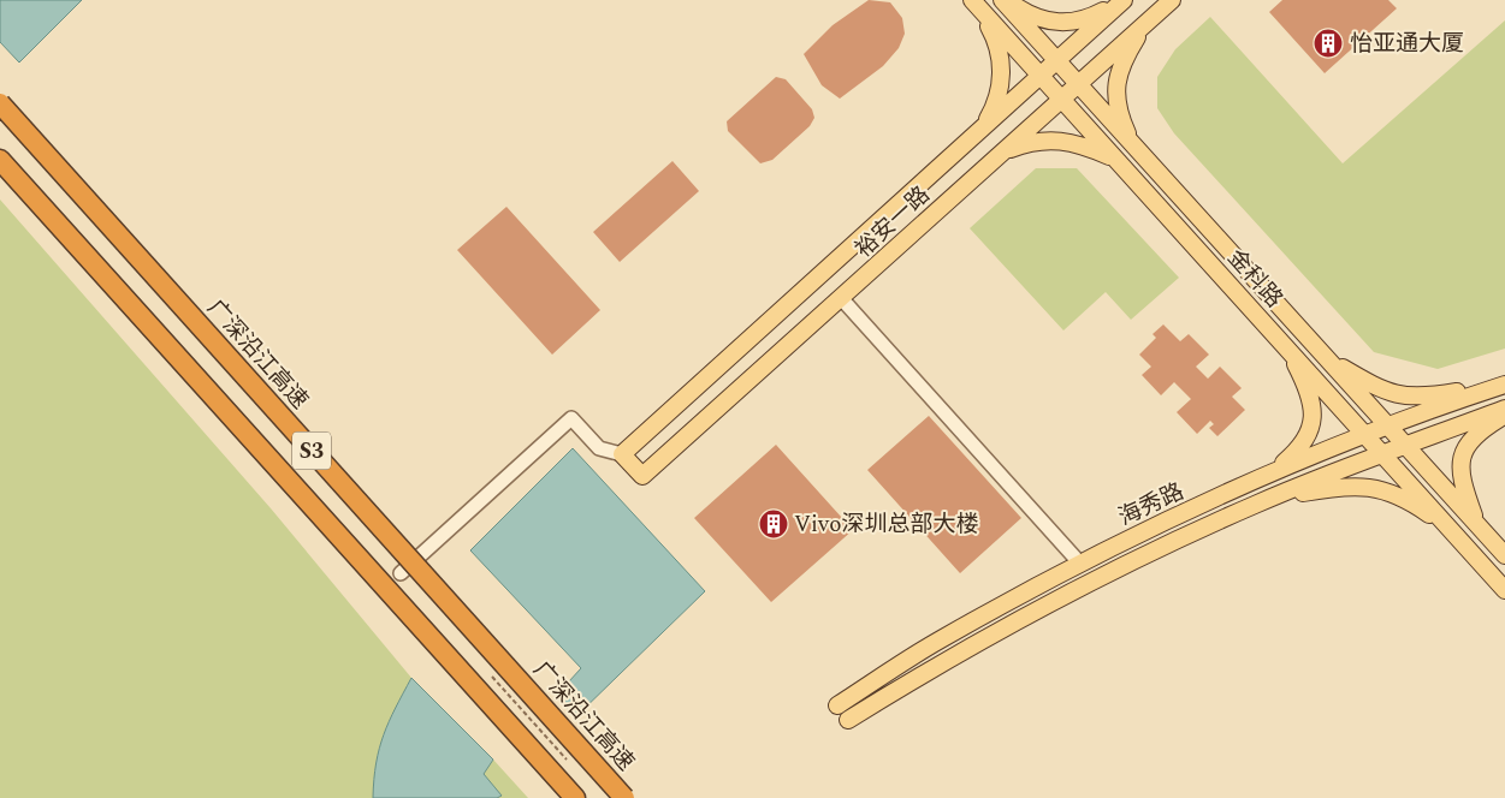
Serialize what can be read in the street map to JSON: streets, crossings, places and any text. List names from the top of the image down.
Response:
{
  "streets": {
    "highway": ["广深沿江高速", "S3"],
    "main road": ["裕安一路", "金科路", "海秀路"]
  },
  "crossings": [
    ["裕安一路", "金科路"],
    ["金科路", "海秀路"]
  ],
  "places": {
    "building": ["怡亚通大厦", "Vivo深圳总部大楼"]
  }
}
